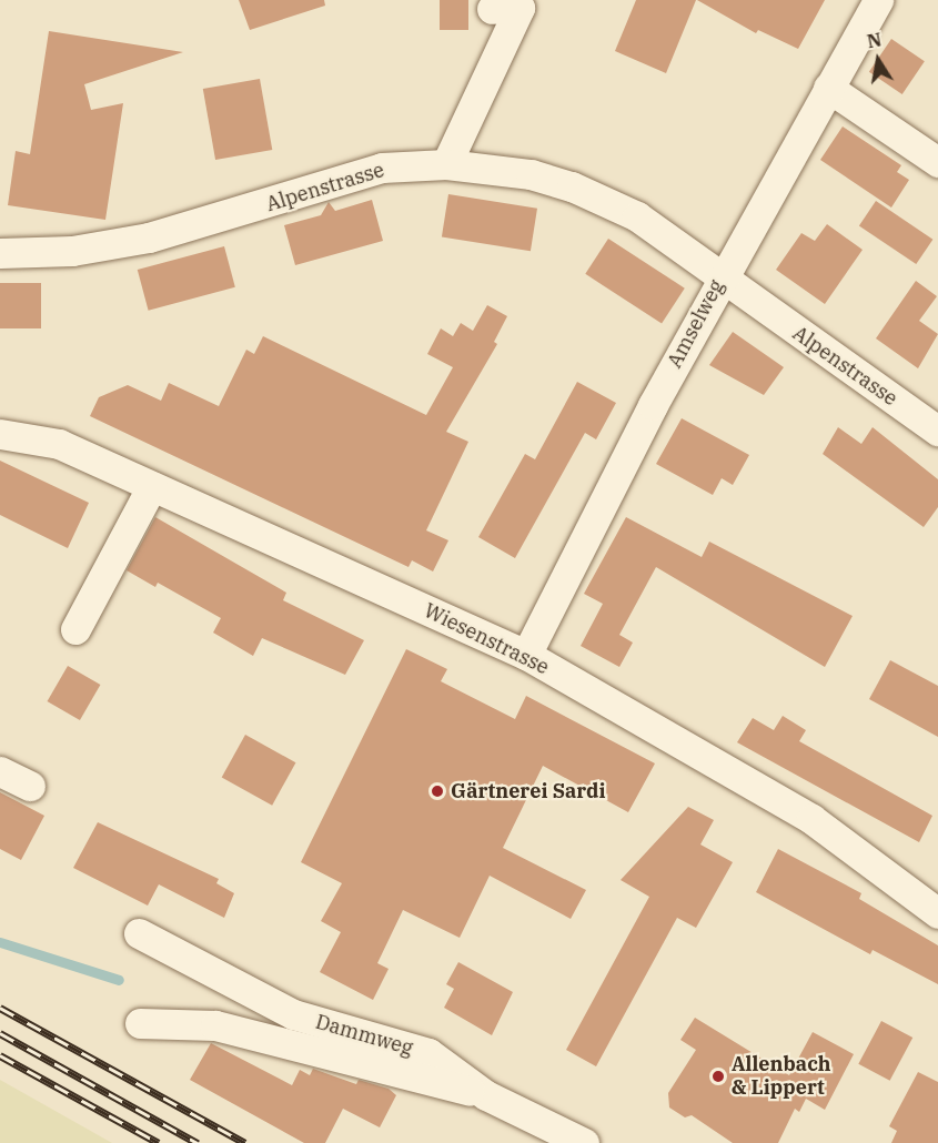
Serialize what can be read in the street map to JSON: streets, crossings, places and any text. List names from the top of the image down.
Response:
{
  "streets": {
    "street": [
      "Alpenstrasse",
      "Amselweg",
      "Wiesenstrasse",
      "Dammweg"
    ]
  },
  "crossings": [
    ["Alpenstrasse", "Amselweg"],
    ["Amselweg", "Wiesenstrasse"]
  ],
  "places": ["Gärtnerei Sardi", "Allenbach & Lippert"],
  "north": "top"
}
